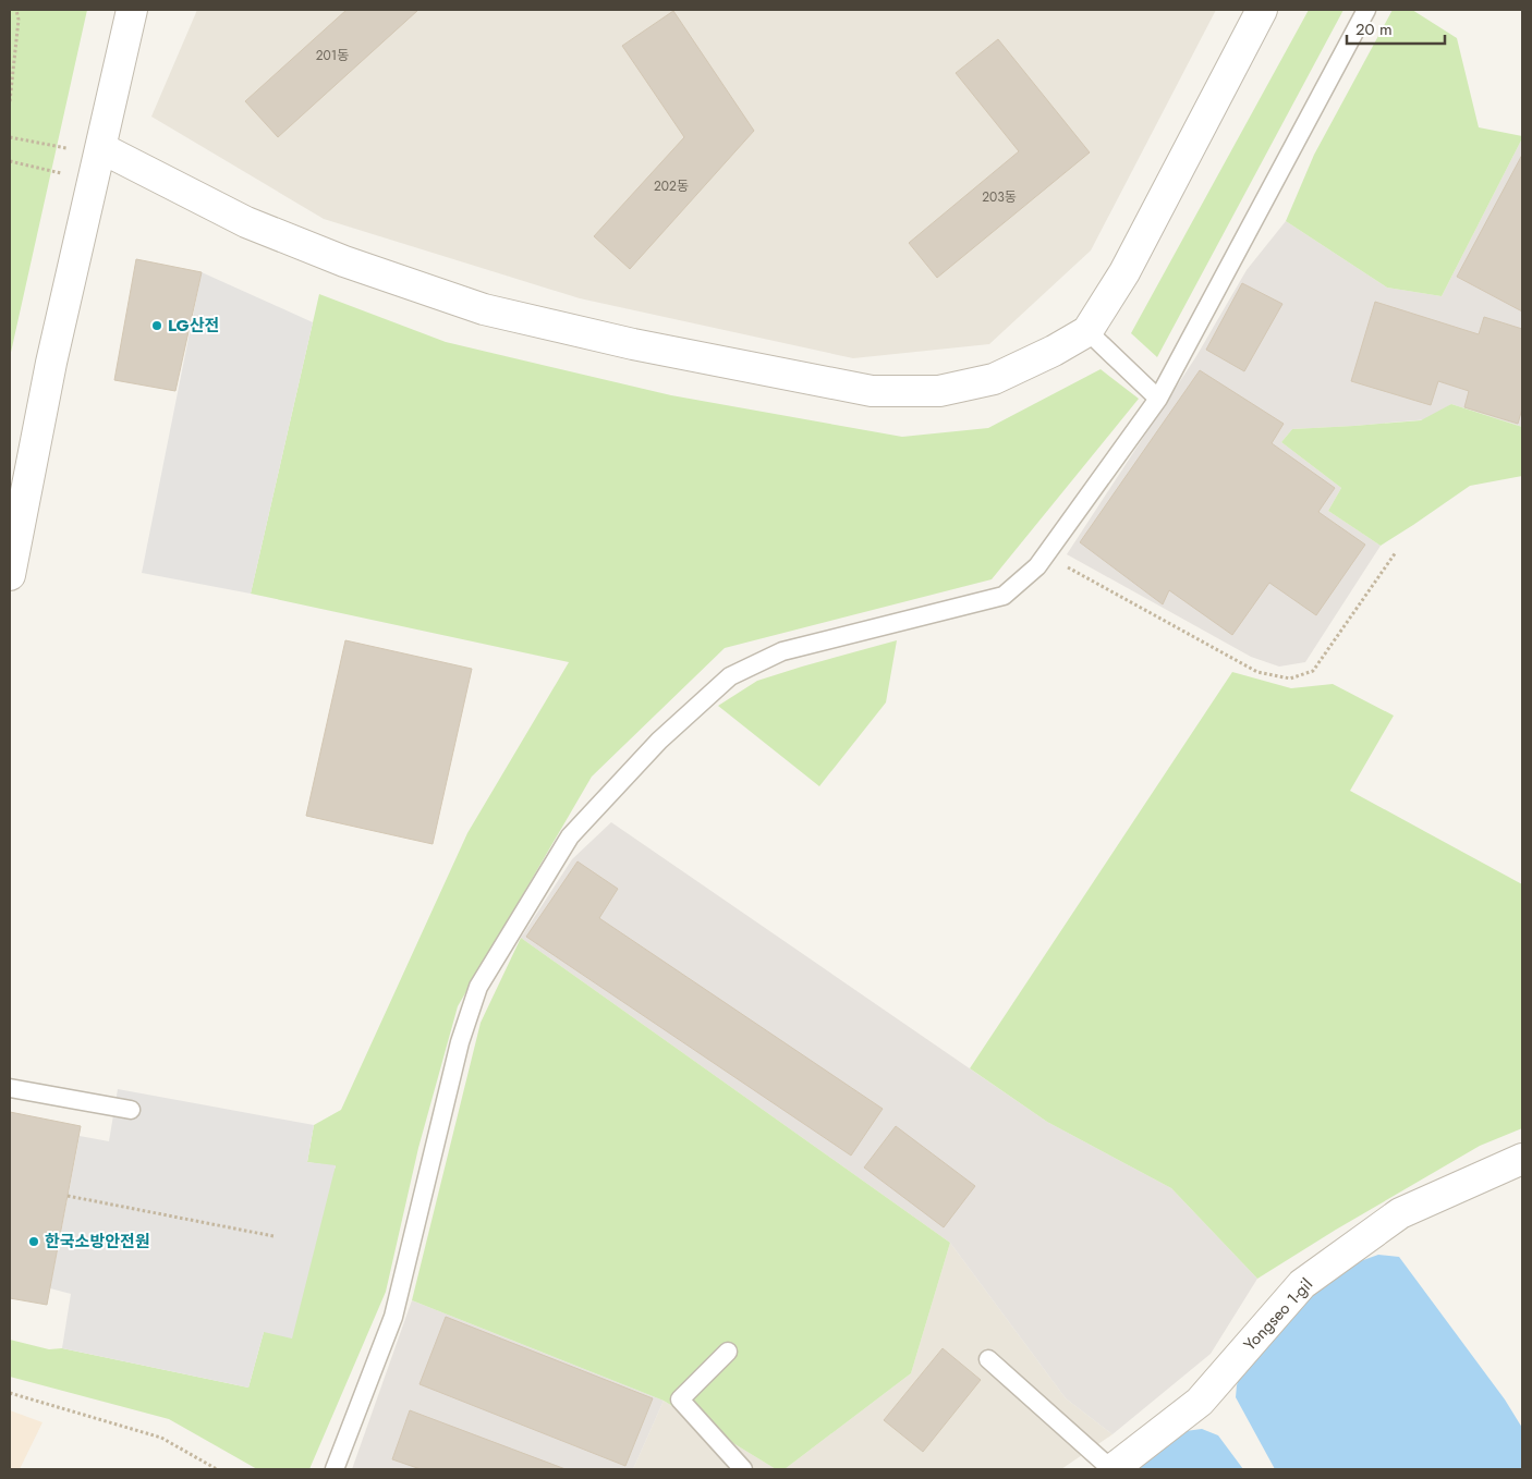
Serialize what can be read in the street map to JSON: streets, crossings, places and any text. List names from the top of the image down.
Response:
{
  "streets": {
    "street": ["Yongseo 1-gil"]
  },
  "places": ["LG산전", "한국소방안전원"],
  "house_numbers": ["201동", "202동", "203동"],
  "scale_bar": "20 m"
}
